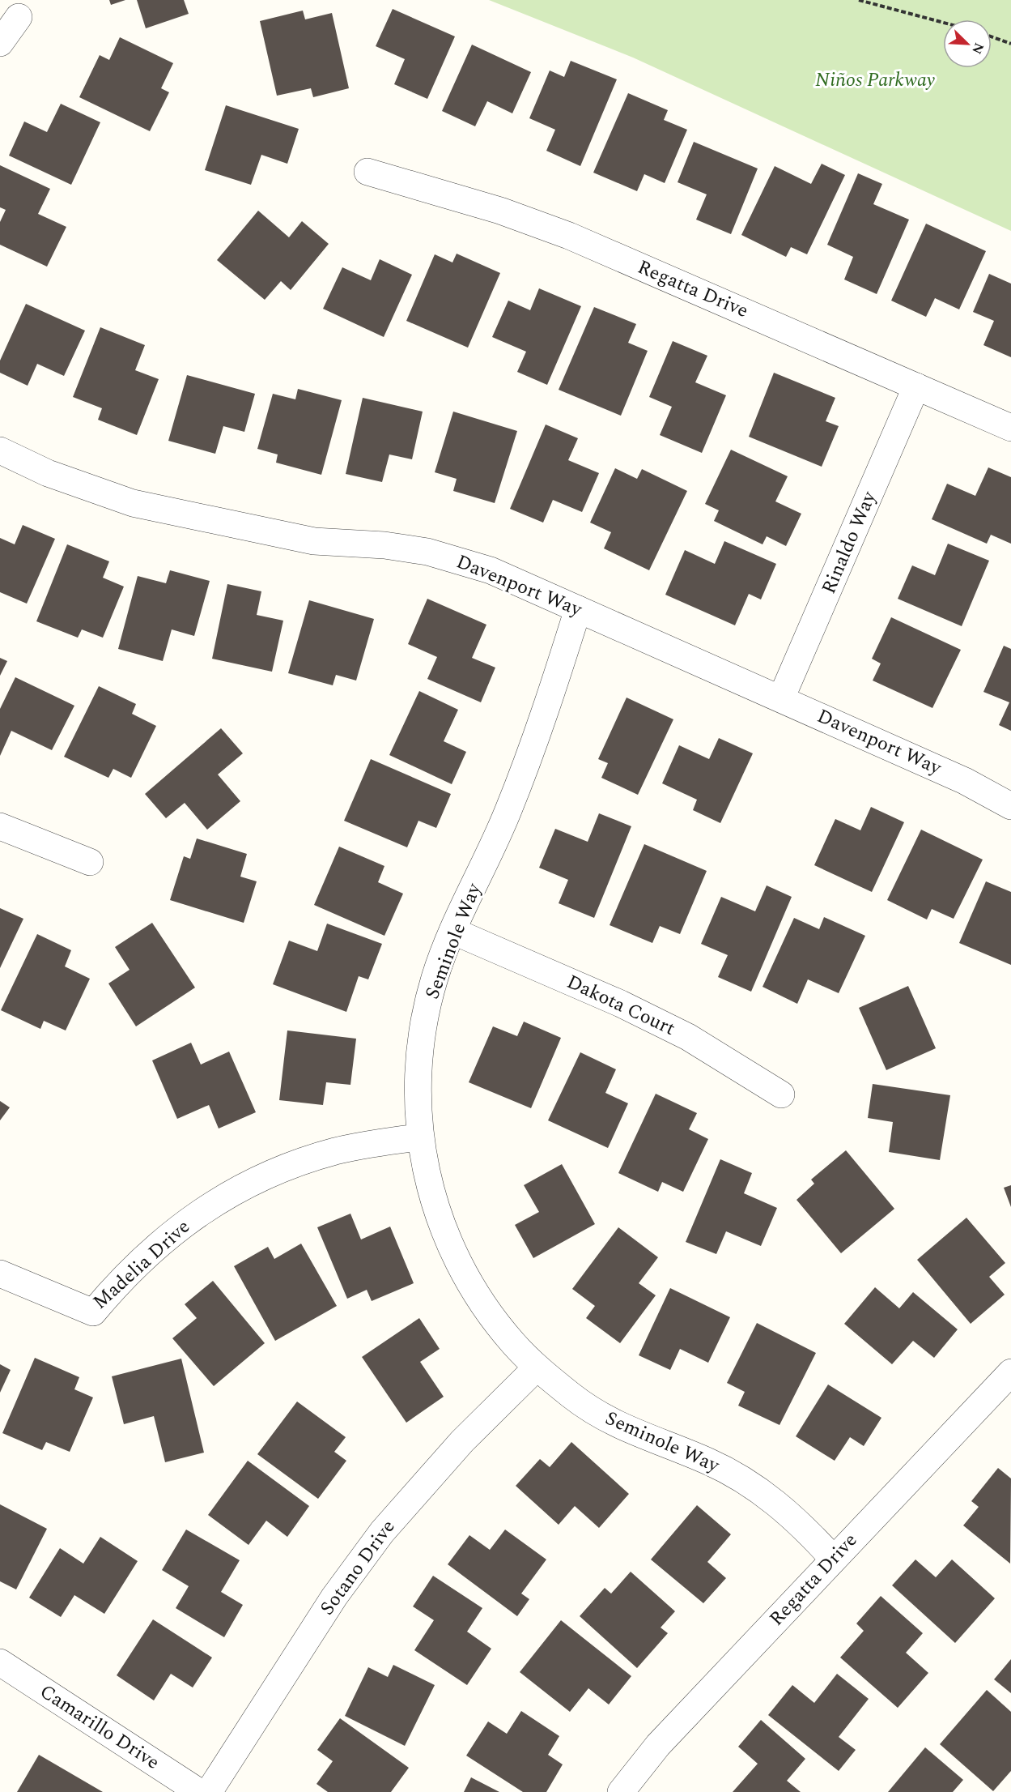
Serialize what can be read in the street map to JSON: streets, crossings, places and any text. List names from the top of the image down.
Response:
{
  "streets": {
    "street": [
      "Regatta Drive",
      "Rinaldo Way",
      "Davenport Way",
      "Seminole Way",
      "Dakota Court",
      "Madelia Drive",
      "Sotano Drive",
      "Camarillo Drive"
    ]
  },
  "crossings": [
    ["Regatta Drive", "Rinaldo Way"],
    ["Regatta Drive", "Seminole Way"],
    ["Rinaldo Way", "Davenport Way"],
    ["Davenport Way", "Seminole Way"],
    ["Seminole Way", "Dakota Court"],
    ["Seminole Way", "Madelia Drive"],
    ["Seminole Way", "Sotano Drive"]
  ],
  "parks": ["Niños Parkway"],
  "north": "bottom right"
}
